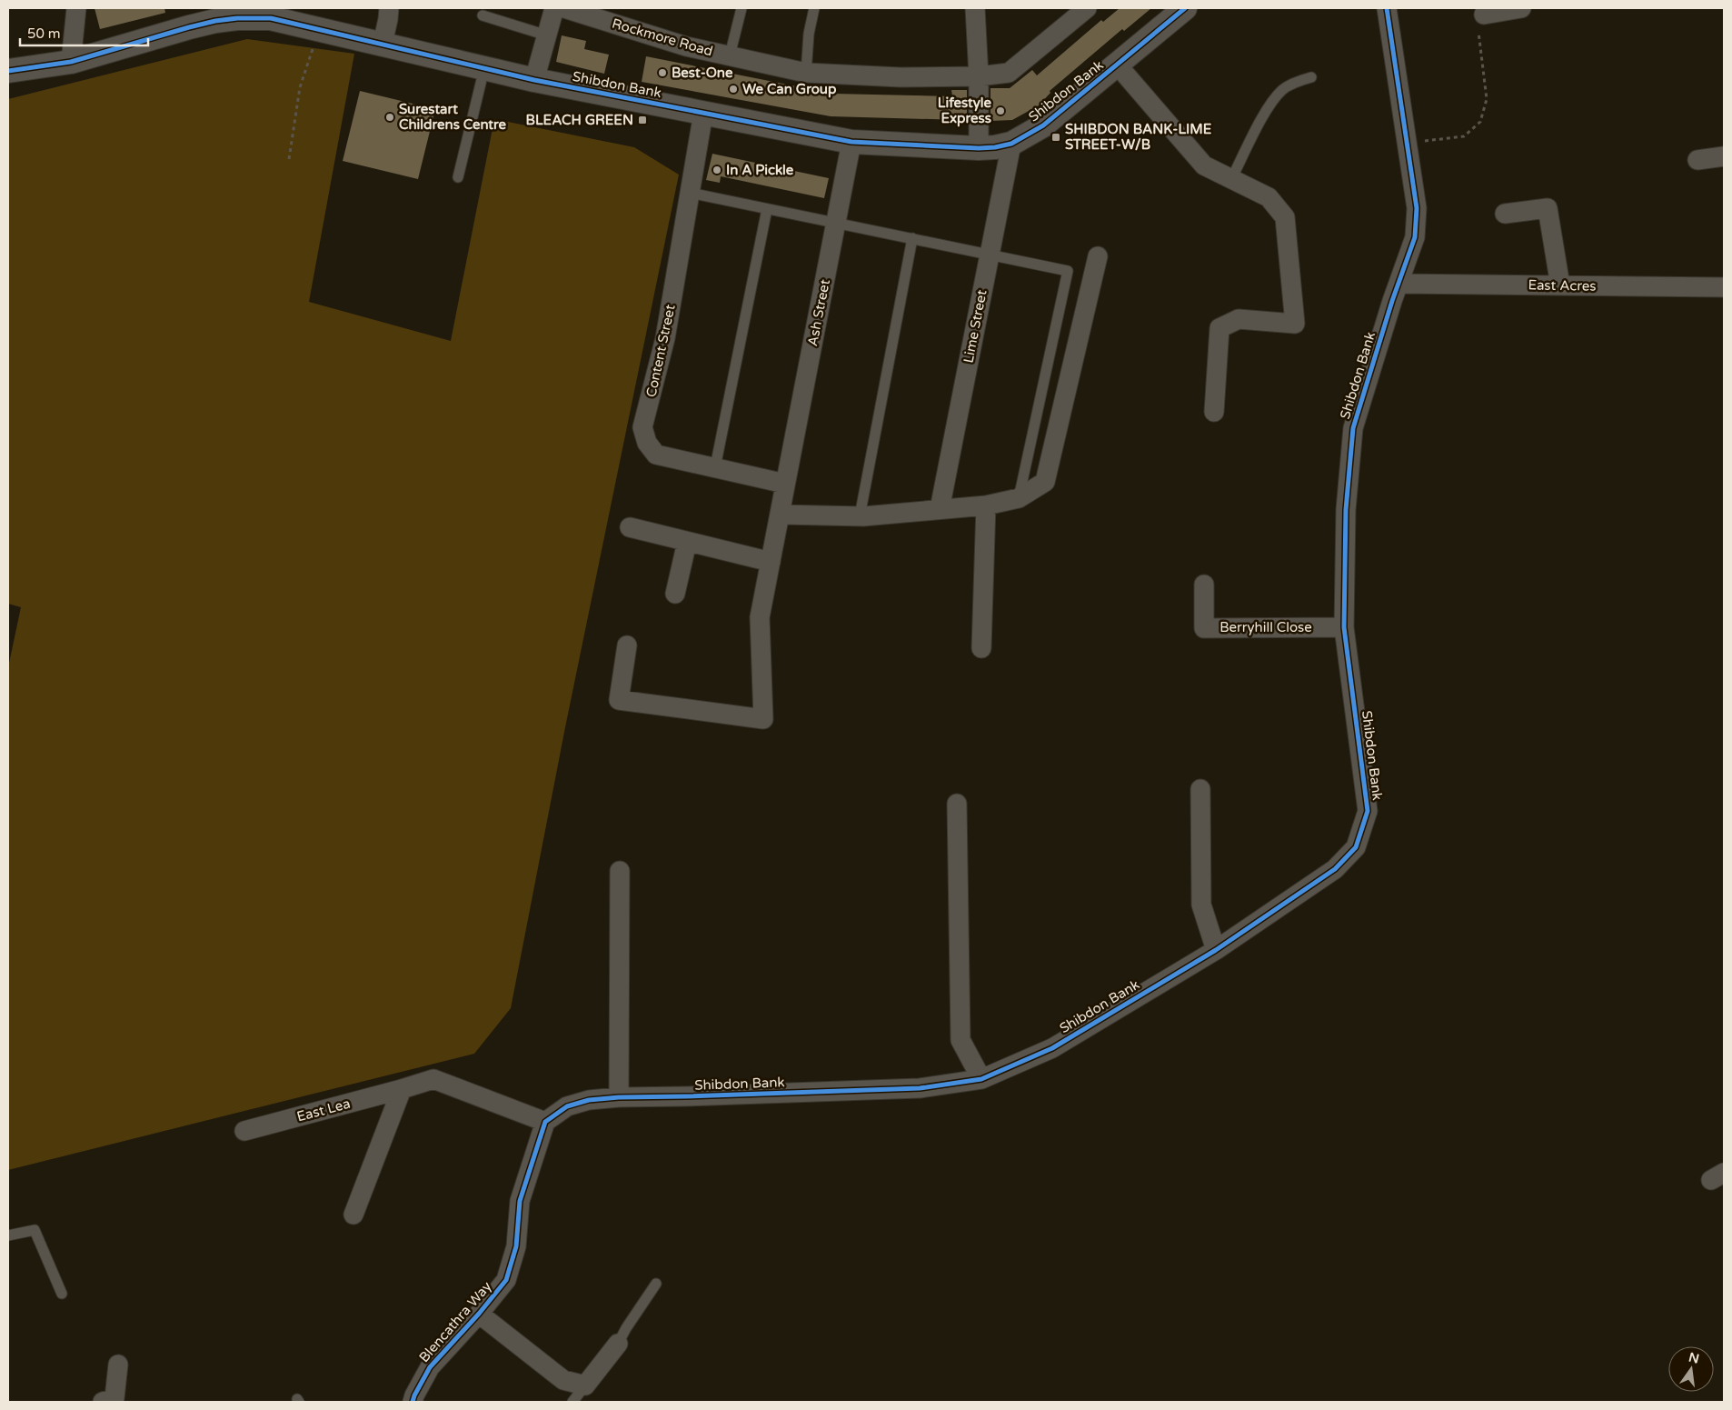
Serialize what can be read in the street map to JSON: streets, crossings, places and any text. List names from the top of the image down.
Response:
{
  "streets": {
    "street": [
      "Rockmore Road",
      "Shibdon Bank",
      "East Acres",
      "Ash Street",
      "Lime Street",
      "Content Street",
      "Berryhill Close",
      "East Lea",
      "Blencathra Way"
    ]
  },
  "crossings": [
    ["Shibdon Bank", "East Acres"],
    ["Shibdon Bank", "Ash Street"],
    ["Shibdon Bank", "Lime Street"],
    ["Shibdon Bank", "Content Street"],
    ["Shibdon Bank", "Berryhill Close"],
    ["Ash Street", "Content Street"],
    ["East Lea", "Blencathra Way"]
  ],
  "places": {
    "other": [
      "Best-One",
      "We Can Group",
      "Lifestyle Express",
      "Surestart Childrens Centre",
      "In A Pickle"
    ],
    "transit": ["BLEACH GREEN", "SHIBDON BANK-LIME STREET-W/B"]
  },
  "scale_bar": "50 m",
  "north": "top"
}
